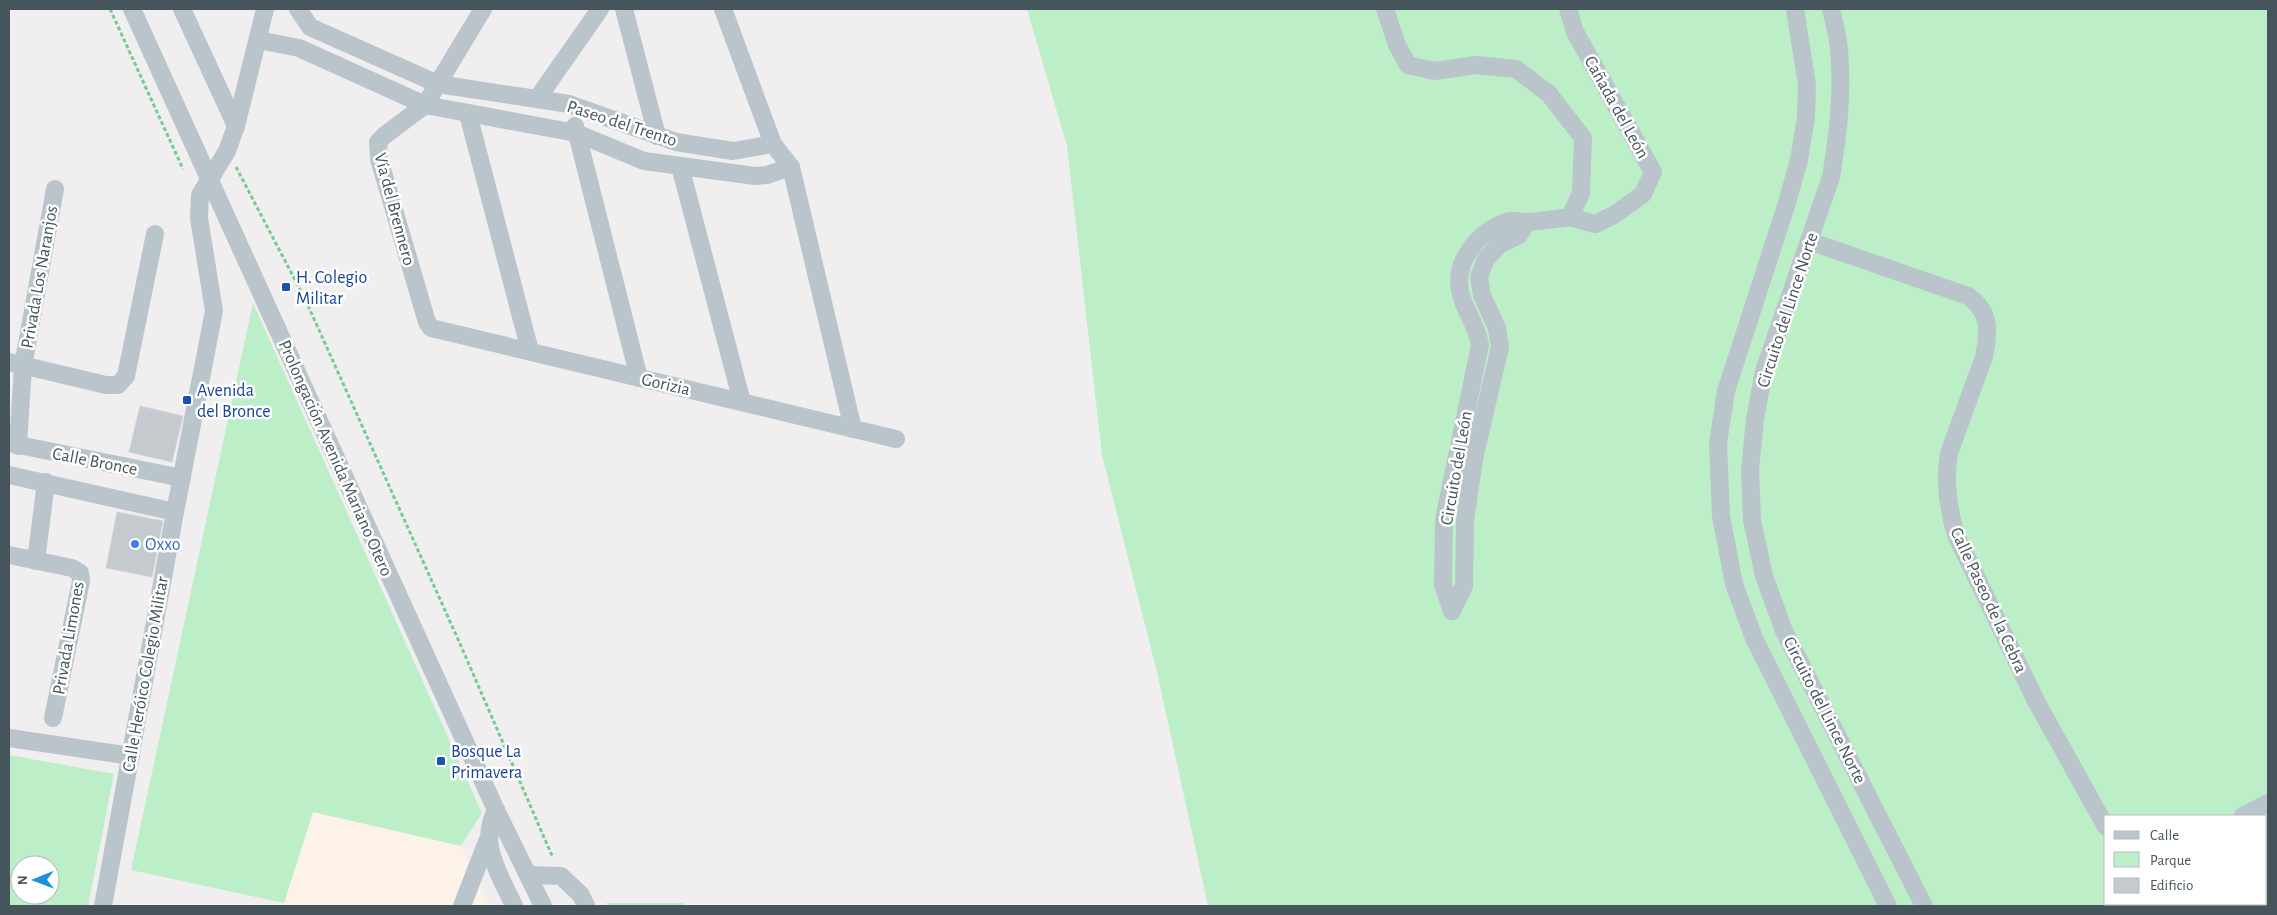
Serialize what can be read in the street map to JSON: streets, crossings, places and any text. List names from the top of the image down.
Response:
{
  "streets": {
    "street": [
      "Cañada del León",
      "Paseo del Trento",
      "Vía del Brennero",
      "Privada Los Naranjos",
      "Circuito del Lince Norte",
      "Gorizia",
      "Prolongación Avenida Mariano Otero",
      "Calle Bronce",
      "Circuito del León",
      "Calle Paseo de la Cebra",
      "Privada Limones",
      "Calle Heróico Colegio Militar"
    ]
  },
  "crossings": [
    ["Cañada del León", "Circuito del León"],
    ["Paseo del Trento", "Vía del Brennero"],
    ["Paseo del Trento", "Calle Heróico Colegio Militar"],
    ["Vía del Brennero", "Gorizia"],
    ["Privada Los Naranjos", "Calle Bronce"],
    ["Circuito del Lince Norte", "Calle Paseo de la Cebra"],
    ["Prolongación Avenida Mariano Otero", "Calle Heróico Colegio Militar"],
    ["Calle Bronce", "Calle Heróico Colegio Militar"]
  ],
  "places": {
    "transit": ["H. Colegio Militar", "Avenida del Bronce", "Bosque La Primavera"],
    "other": ["Oxxo"]
  },
  "legend": ["Calle", "Parque", "Edificio"],
  "north": "left"
}
